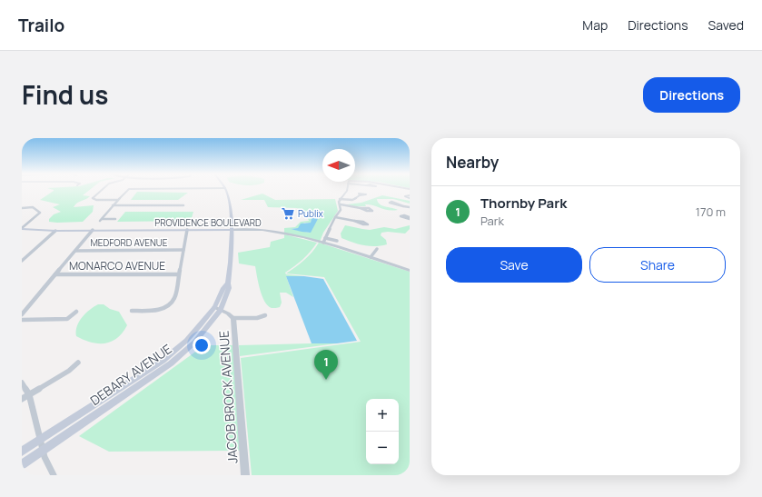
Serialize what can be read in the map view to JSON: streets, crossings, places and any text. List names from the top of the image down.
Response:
{
  "streets": {
    "main road": ["PROVIDENCE BOULEVARD", "DEBARY AVENUE"],
    "street": ["MEDFORD AVENUE", "MONARCO AVENUE", "JACOB BROCK AVENUE"]
  },
  "crossings": [
    ["PROVIDENCE BOULEVARD", "DEBARY AVENUE"],
    ["DEBARY AVENUE", "JACOB BROCK AVENUE"]
  ],
  "places": {
    "supermarket": ["Publix"]
  },
  "north": "left",
  "page": {
    "header": "Trailo",
    "nav": ["Map", "Directions", "Saved"],
    "title": "Find us",
    "buttons": [
      "Directions",
      ["Save", "Share"]
    ],
    "heading": "Nearby",
    "list": [
      {
        "mark": "1",
        "name": "Thornby Park",
        "note": "Park",
        "value": "170 m"
      }
    ],
    "pins": "1",
    "map_buttons": ["+", "−"]
  }
}
